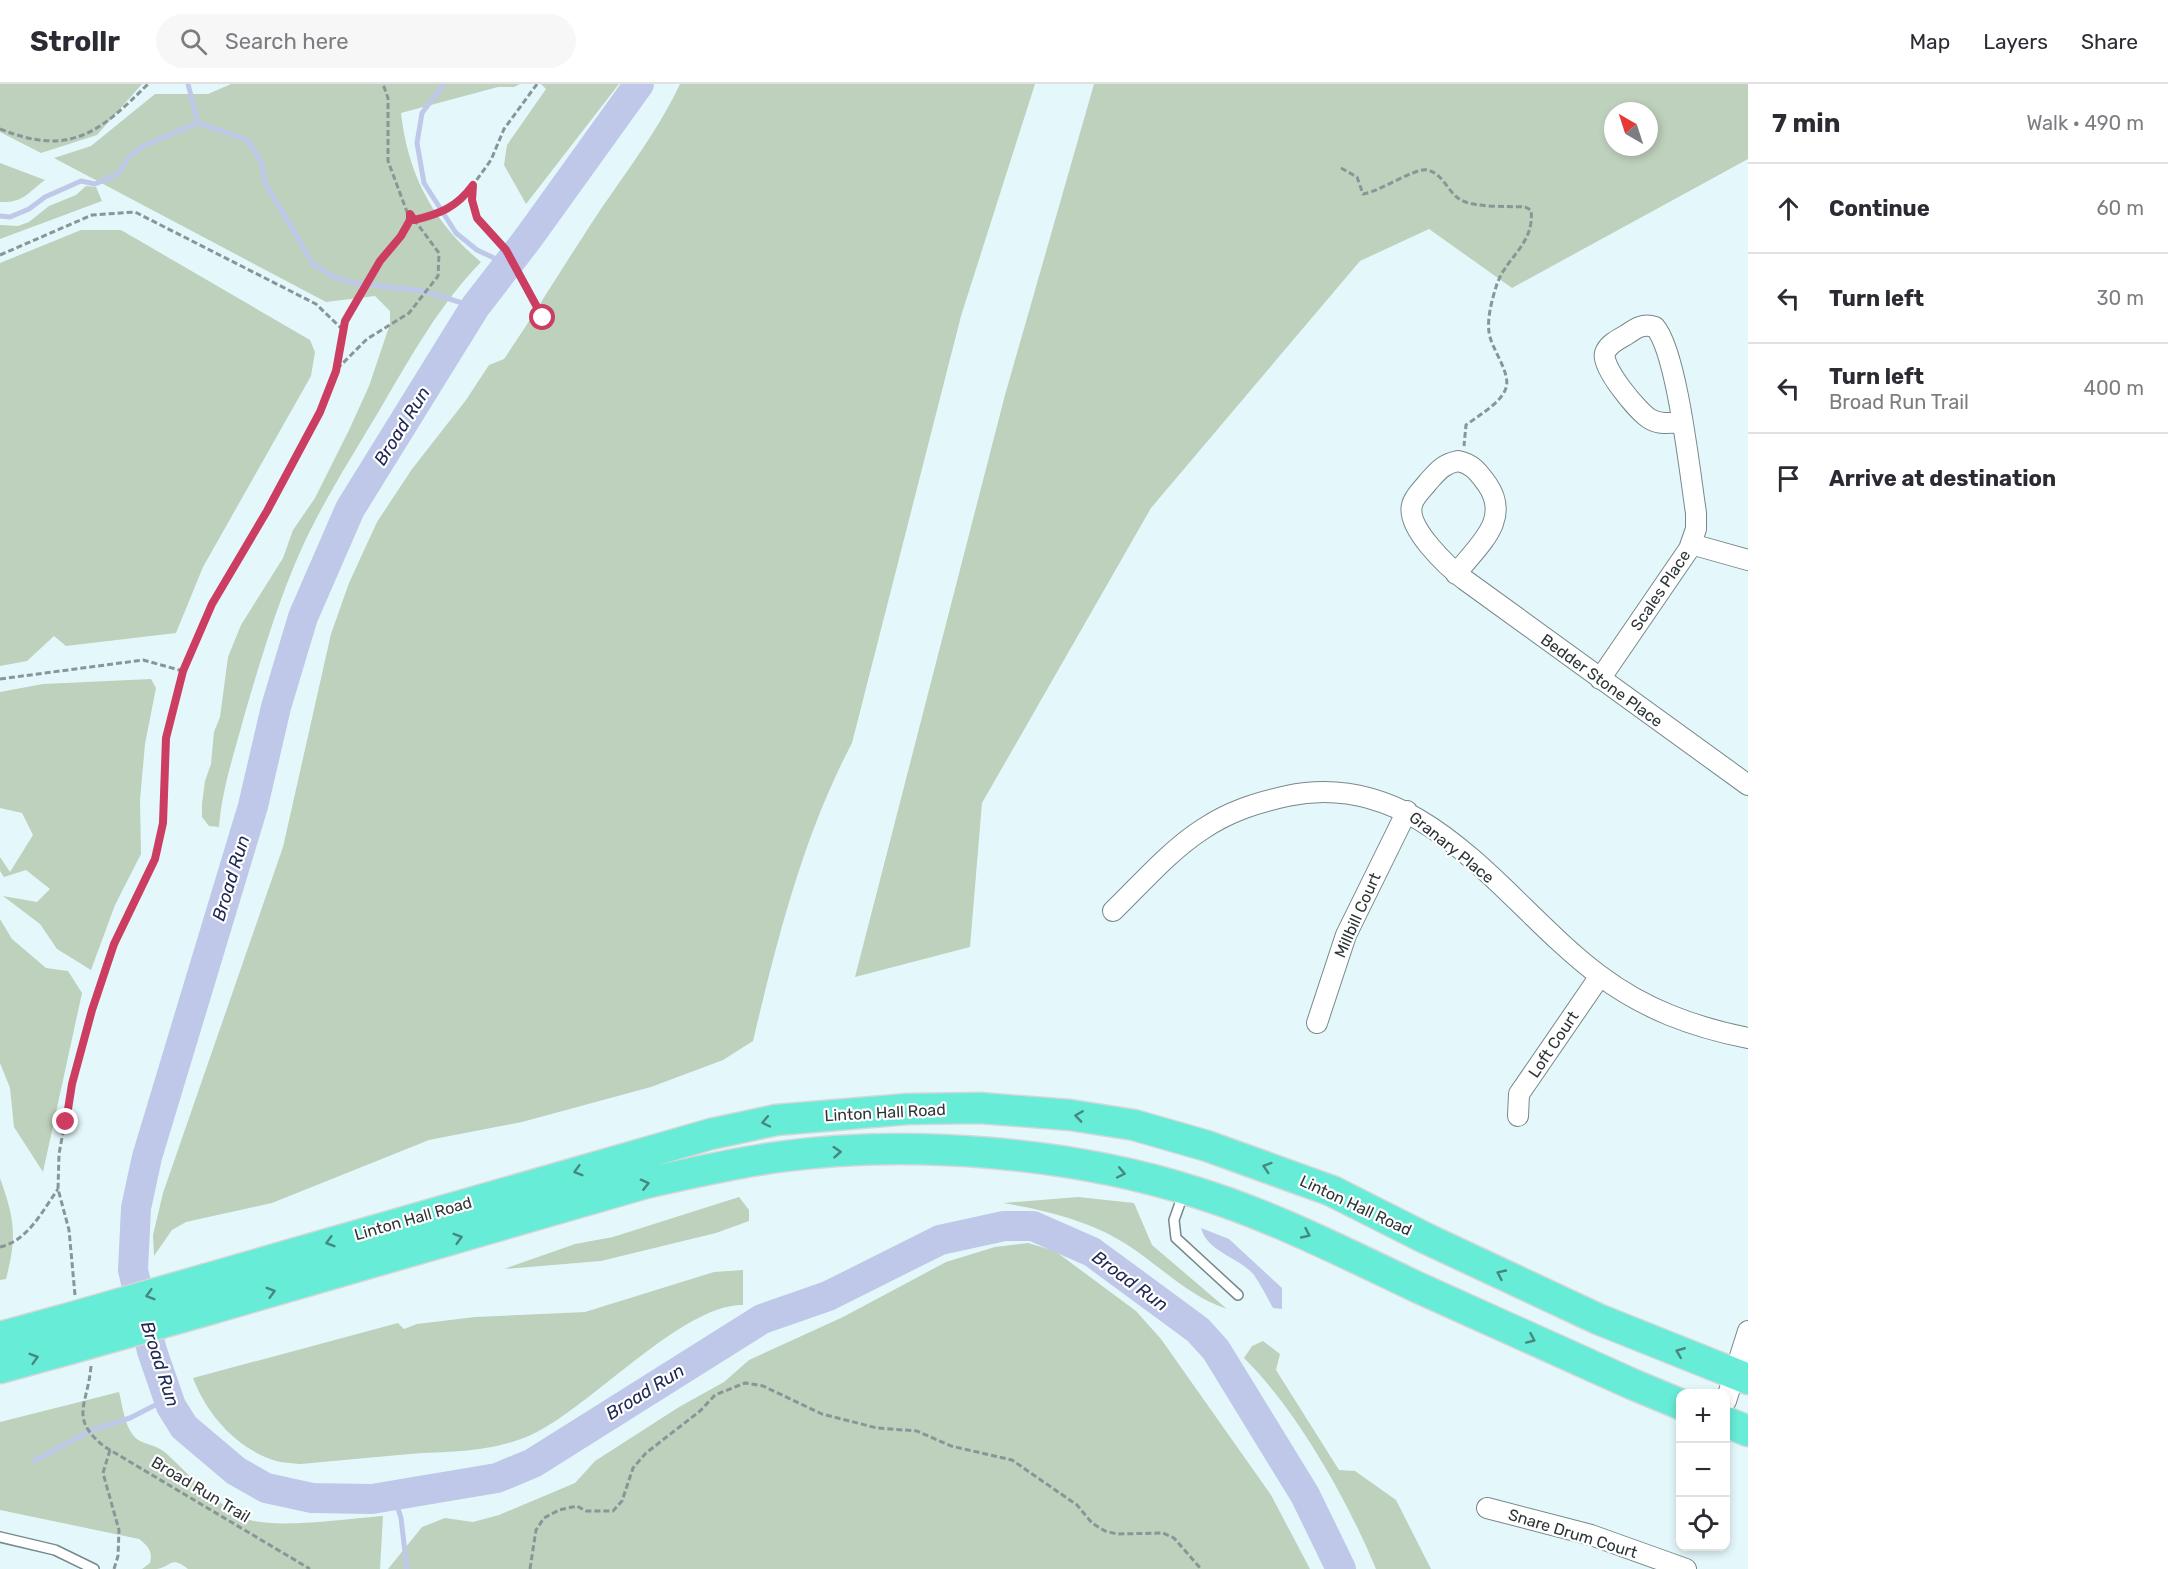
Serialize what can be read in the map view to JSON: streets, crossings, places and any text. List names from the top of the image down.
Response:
{
  "streets": {
    "main road": ["Linton Hall Road"],
    "street": [
      "Scales Place",
      "Bedder Stone Place",
      "Granary Place",
      "Millbill Court",
      "Loft Court",
      "Snare Drum Court"
    ],
    "path": ["Broad Run Trail"]
  },
  "crossings": [
    ["Scales Place", "Bedder Stone Place"],
    ["Granary Place", "Millbill Court"],
    ["Granary Place", "Loft Court"]
  ],
  "water": ["Broad Run"],
  "north": "top left",
  "page": {
    "header": "Strollr",
    "search": "Search here",
    "nav": ["Map", "Layers", "Share"],
    "heading": ["7 min", "Walk · 490 m"],
    "list": [
      ["Continue", "60 m"],
      ["Turn left", "30 m"],
      ["Turn left", "Broad Run Trail", "400 m"],
      "Arrive at destination"
    ],
    "map_buttons": ["+", "−"]
  }
}
